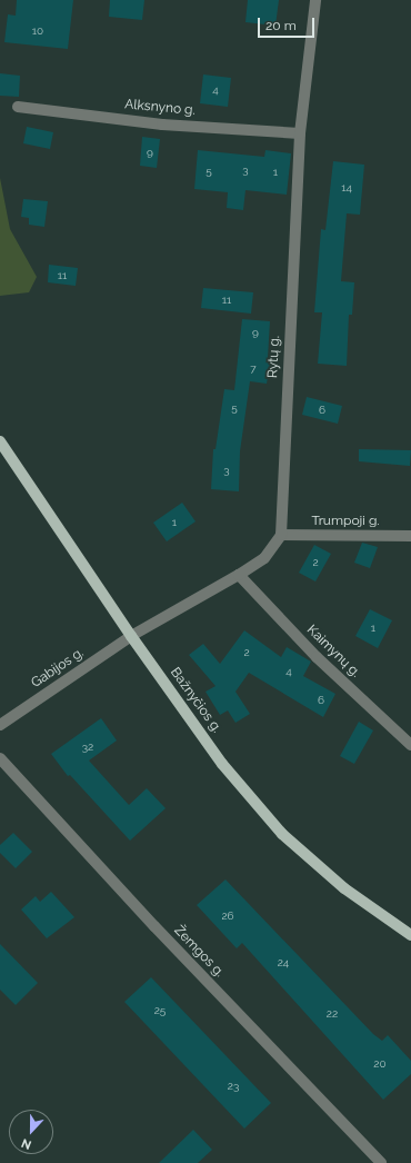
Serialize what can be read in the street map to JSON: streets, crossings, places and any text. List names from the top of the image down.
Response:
{
  "streets": {
    "main road": ["Bažnyčios g."],
    "street": [
      "Alksnyno g.",
      "Rytų g.",
      "Trumpoji g.",
      "Kaimynų g.",
      "Gabijos g.",
      "Žemgos g."
    ]
  },
  "crossings": [
    ["Alksnyno g.", "Rytų g."],
    ["Rytų g.", "Trumpoji g."],
    ["Gabijos g.", "Bažnyčios g."]
  ],
  "house_numbers": [
    "10",
    "4",
    "9",
    "3",
    "5",
    "1",
    "14",
    "11",
    "11",
    "9",
    "7",
    "5",
    "6",
    "3",
    "1",
    "2",
    "1",
    "2",
    "4",
    "6",
    "32",
    "26",
    "24",
    "25",
    "22",
    "20",
    "23"
  ],
  "scale_bar": "20 m",
  "north": "bottom"
}
